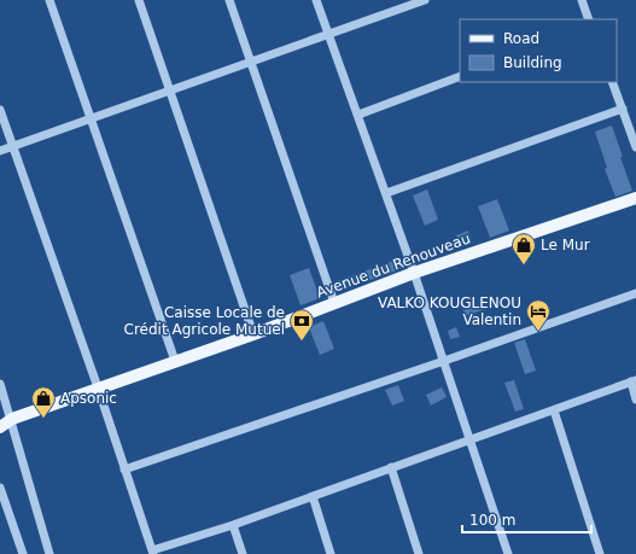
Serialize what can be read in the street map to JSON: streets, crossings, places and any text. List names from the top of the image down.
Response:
{
  "streets": {
    "main road": ["Avenue du Renouveau"]
  },
  "places": {
    "shop": ["Le Mur", "Apsonic"],
    "hotel": ["VALKO KOUGLENOU Valentin"],
    "bank": ["Caisse Locale de Crédit Agricole Mutuel"]
  },
  "legend": ["Road", "Building"],
  "scale_bar": "100 m"
}
